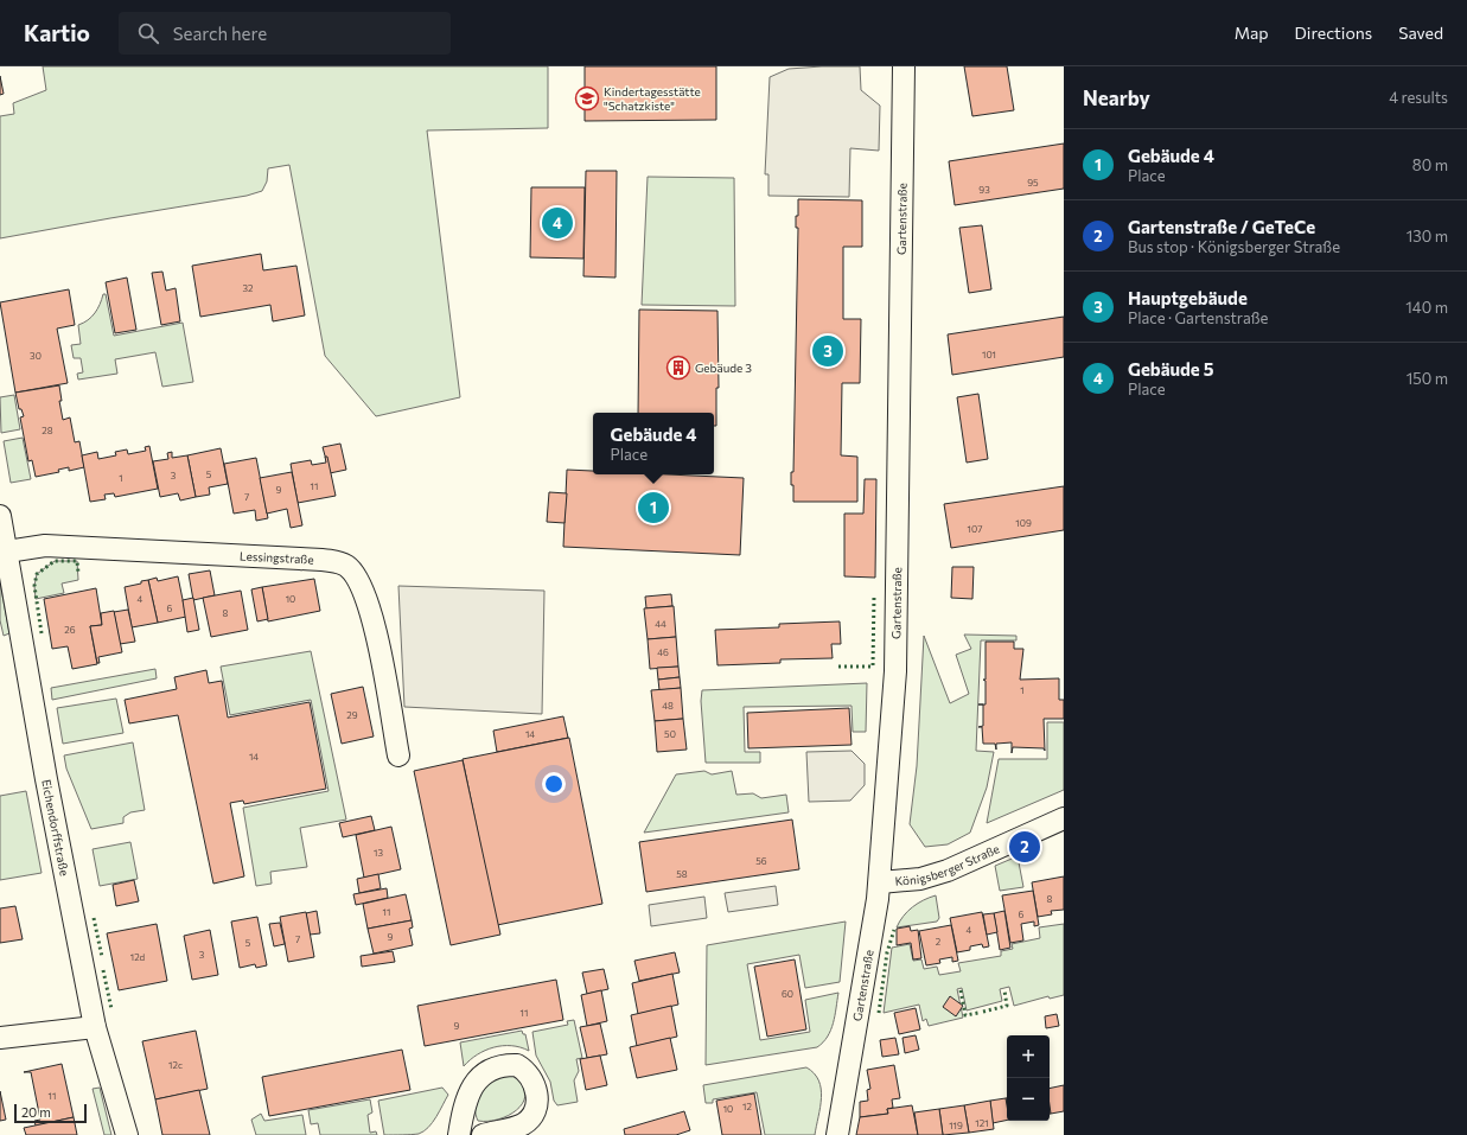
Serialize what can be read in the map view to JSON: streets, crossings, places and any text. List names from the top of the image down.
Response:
{
  "streets": {
    "street": [
      "Gartenstraße",
      "Lessingstraße",
      "Eichendorffstraße",
      "Königsberger Straße"
    ]
  },
  "crossings": [
    ["Gartenstraße", "Königsberger Straße"],
    ["Lessingstraße", "Eichendorffstraße"]
  ],
  "places": {
    "school or university": ["Kindertagesstätte \"Schatzkiste\""],
    "building": ["Gebäude 3"]
  },
  "house_numbers": [
    "95",
    "93",
    "32",
    "101",
    "30",
    "28",
    "5",
    "3",
    "1",
    "11",
    "9",
    "7",
    "109",
    "107",
    "4",
    "10",
    "6",
    "8",
    "44",
    "26",
    "46",
    "1",
    "48",
    "29",
    "14",
    "50",
    "14",
    "13",
    "56",
    "58",
    "8",
    "11",
    "6",
    "4",
    "9",
    "7",
    "2",
    "5",
    "3",
    "12d",
    "60",
    "11",
    "9",
    "12c",
    "11",
    "12",
    "10",
    "121",
    "119"
  ],
  "scale_bar": "20 m",
  "page": {
    "header": "Kartio",
    "search": "Search here",
    "nav": ["Map", "Directions", "Saved"],
    "heading": ["Nearby", "4 results"],
    "list": [
      {
        "mark": "1",
        "name": "Gebäude 4",
        "note": "Place",
        "value": "80 m"
      },
      {
        "mark": "2",
        "name": "Gartenstraße / GeTeCe",
        "note": "Bus stop · Königsberger Straße",
        "value": "130 m"
      },
      {
        "mark": "3",
        "name": "Hauptgebäude",
        "note": "Place · Gartenstraße",
        "value": "140 m"
      },
      {
        "mark": "4",
        "name": "Gebäude 5",
        "note": "Place",
        "value": "150 m"
      }
    ],
    "pins": [
      "4",
      "3",
      "1",
      "2"
    ],
    "popup": ["Gebäude 4", "Place"],
    "map_buttons": ["+", "−"],
    "scale": "20 m"
  }
}
